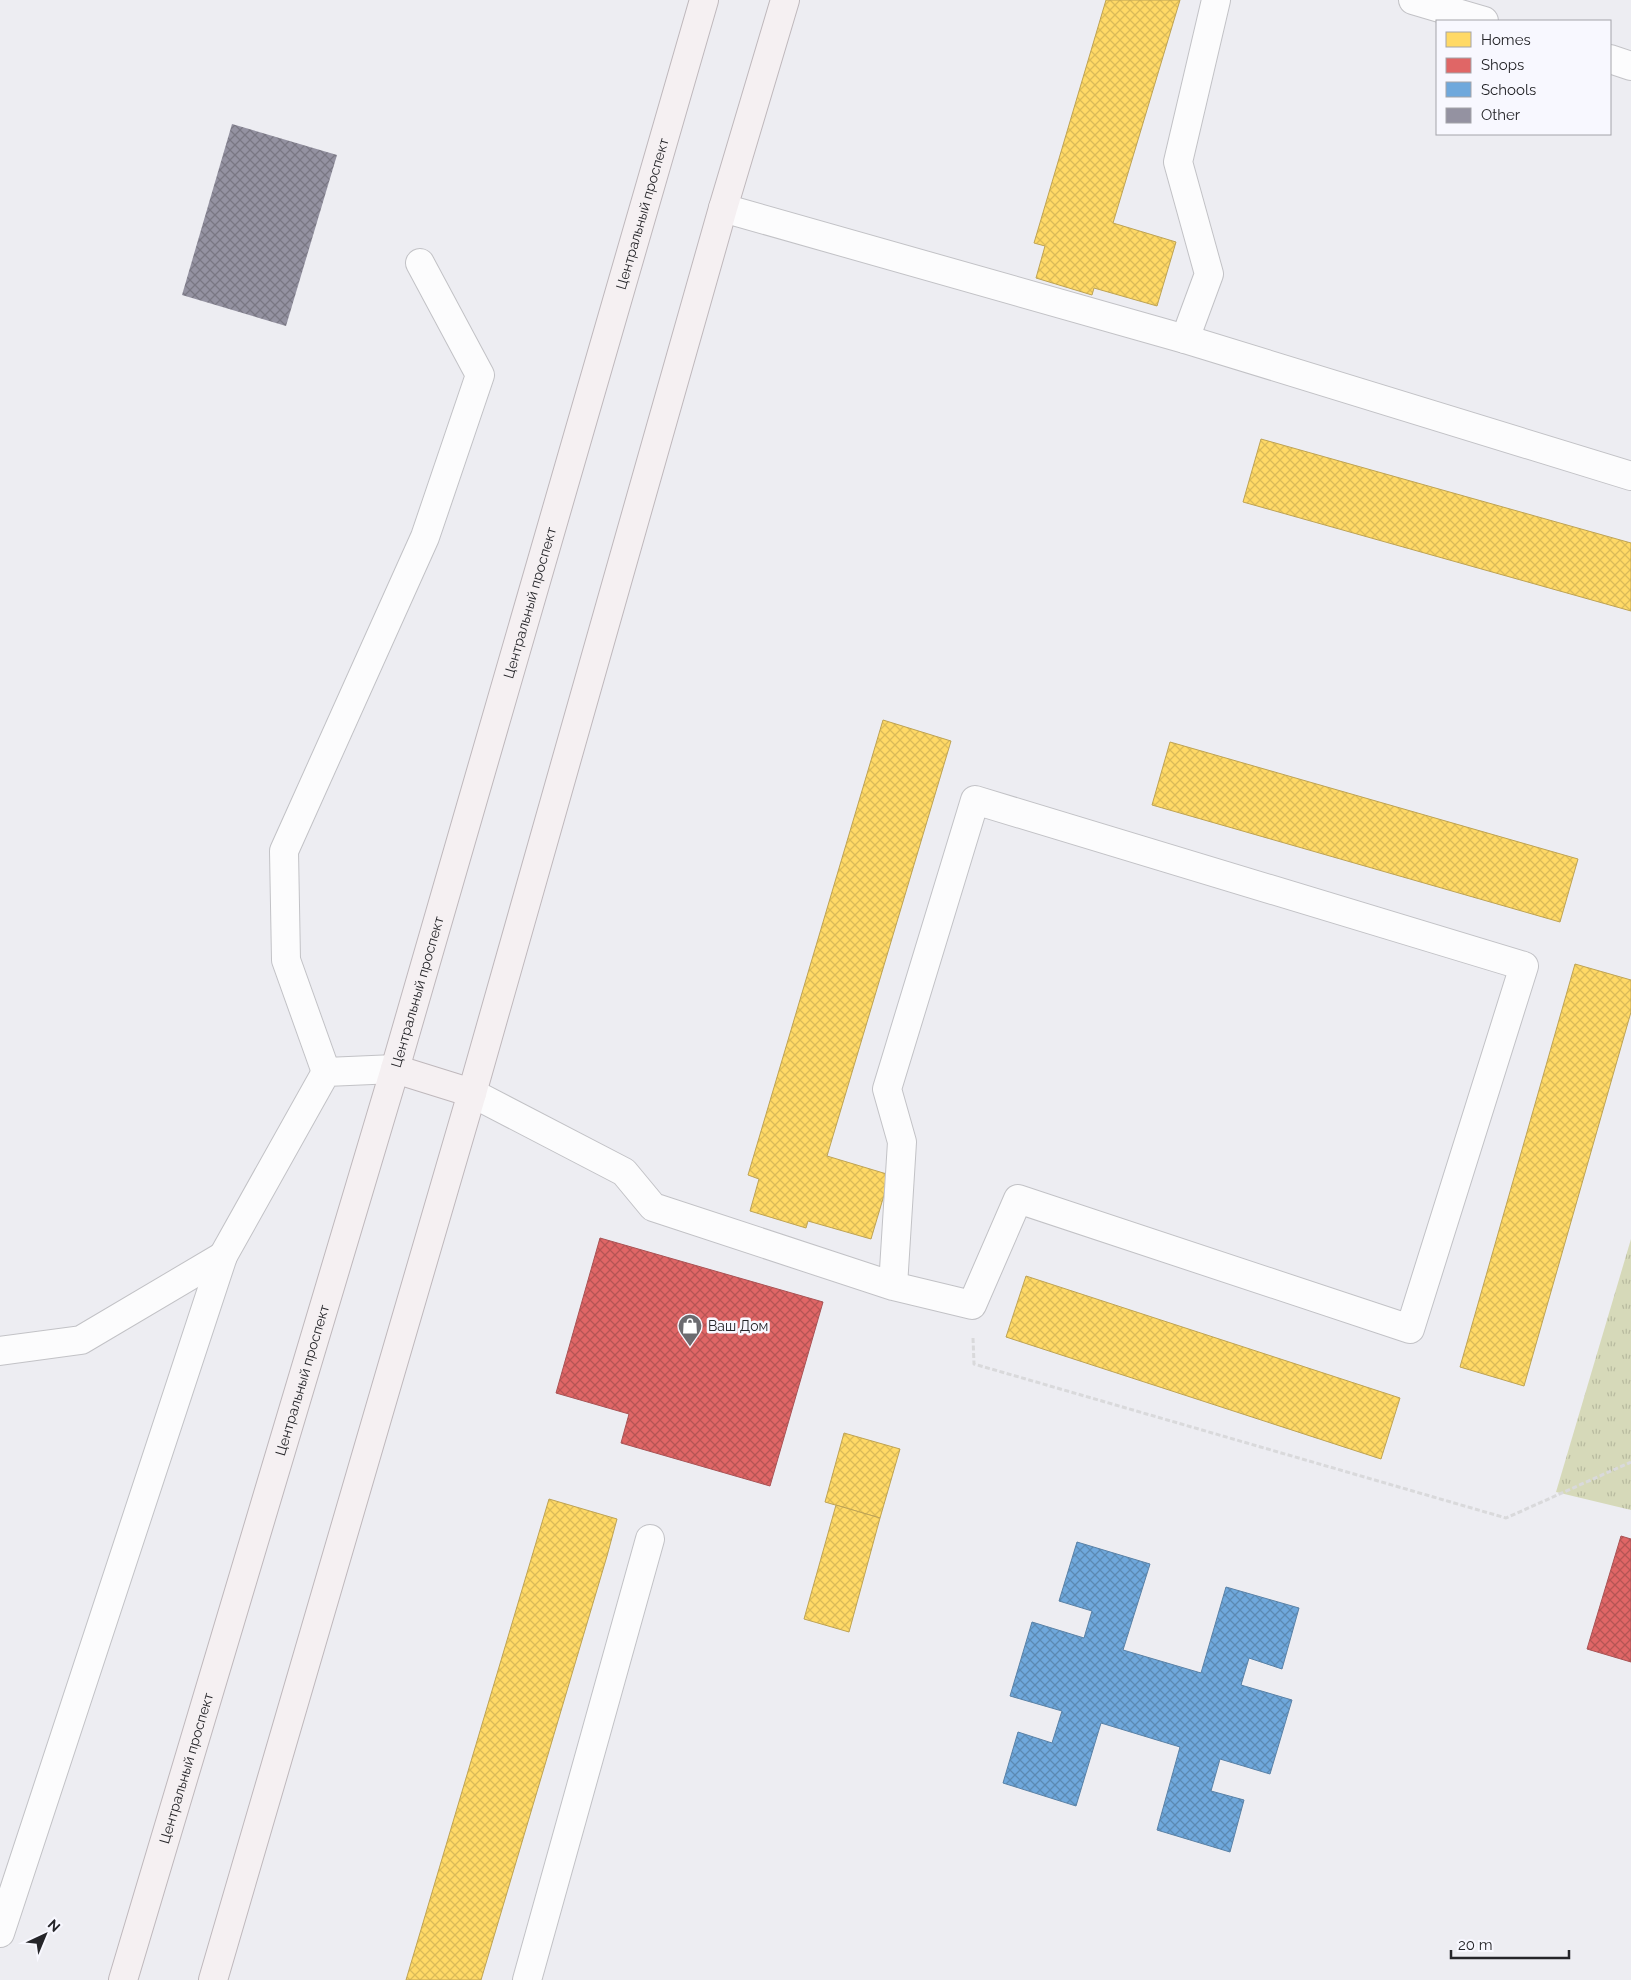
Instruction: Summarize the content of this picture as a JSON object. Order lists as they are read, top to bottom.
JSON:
{
  "streets": {
    "main road": ["Центральный проспект"]
  },
  "places": {
    "shop": ["Ваш Дом"]
  },
  "legend": [
    "Homes",
    "Shops",
    "Schools",
    "Other"
  ],
  "scale_bar": "20 m",
  "north": "top right"
}
